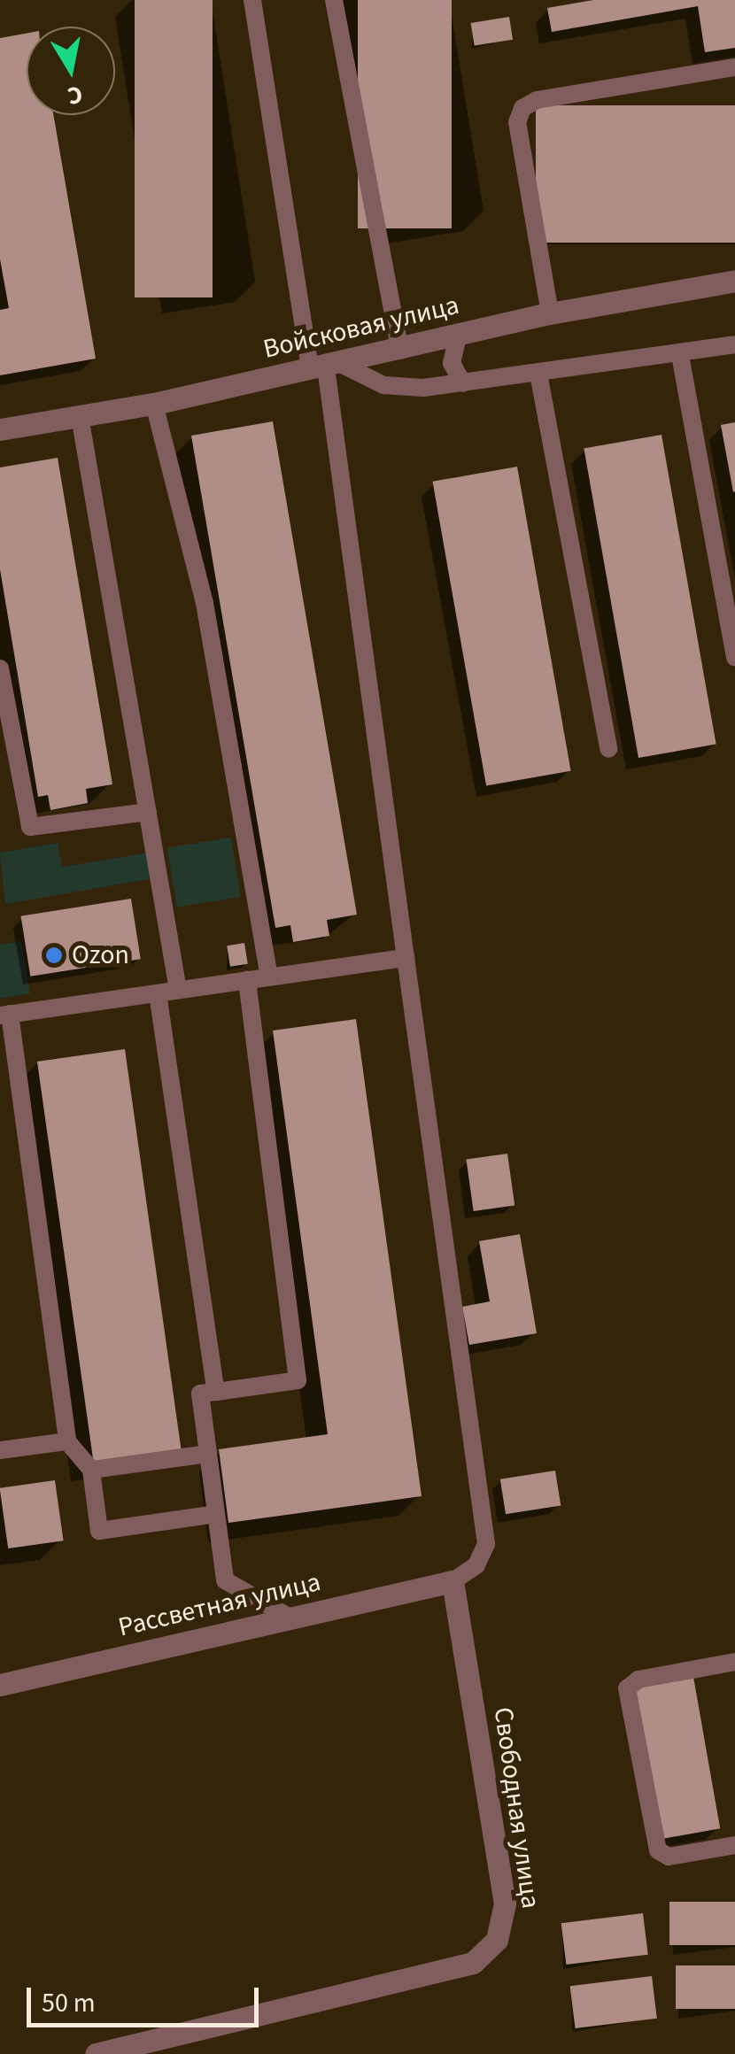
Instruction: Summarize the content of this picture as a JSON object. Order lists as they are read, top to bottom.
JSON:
{
  "streets": {
    "street": ["Войсковая улица", "Рассветная улица", "Свободная улица"]
  },
  "crossings": [
    ["Рассветная улица", "Свободная улица"]
  ],
  "places": ["Ozon"],
  "scale_bar": "50 m",
  "north": "bottom"
}
